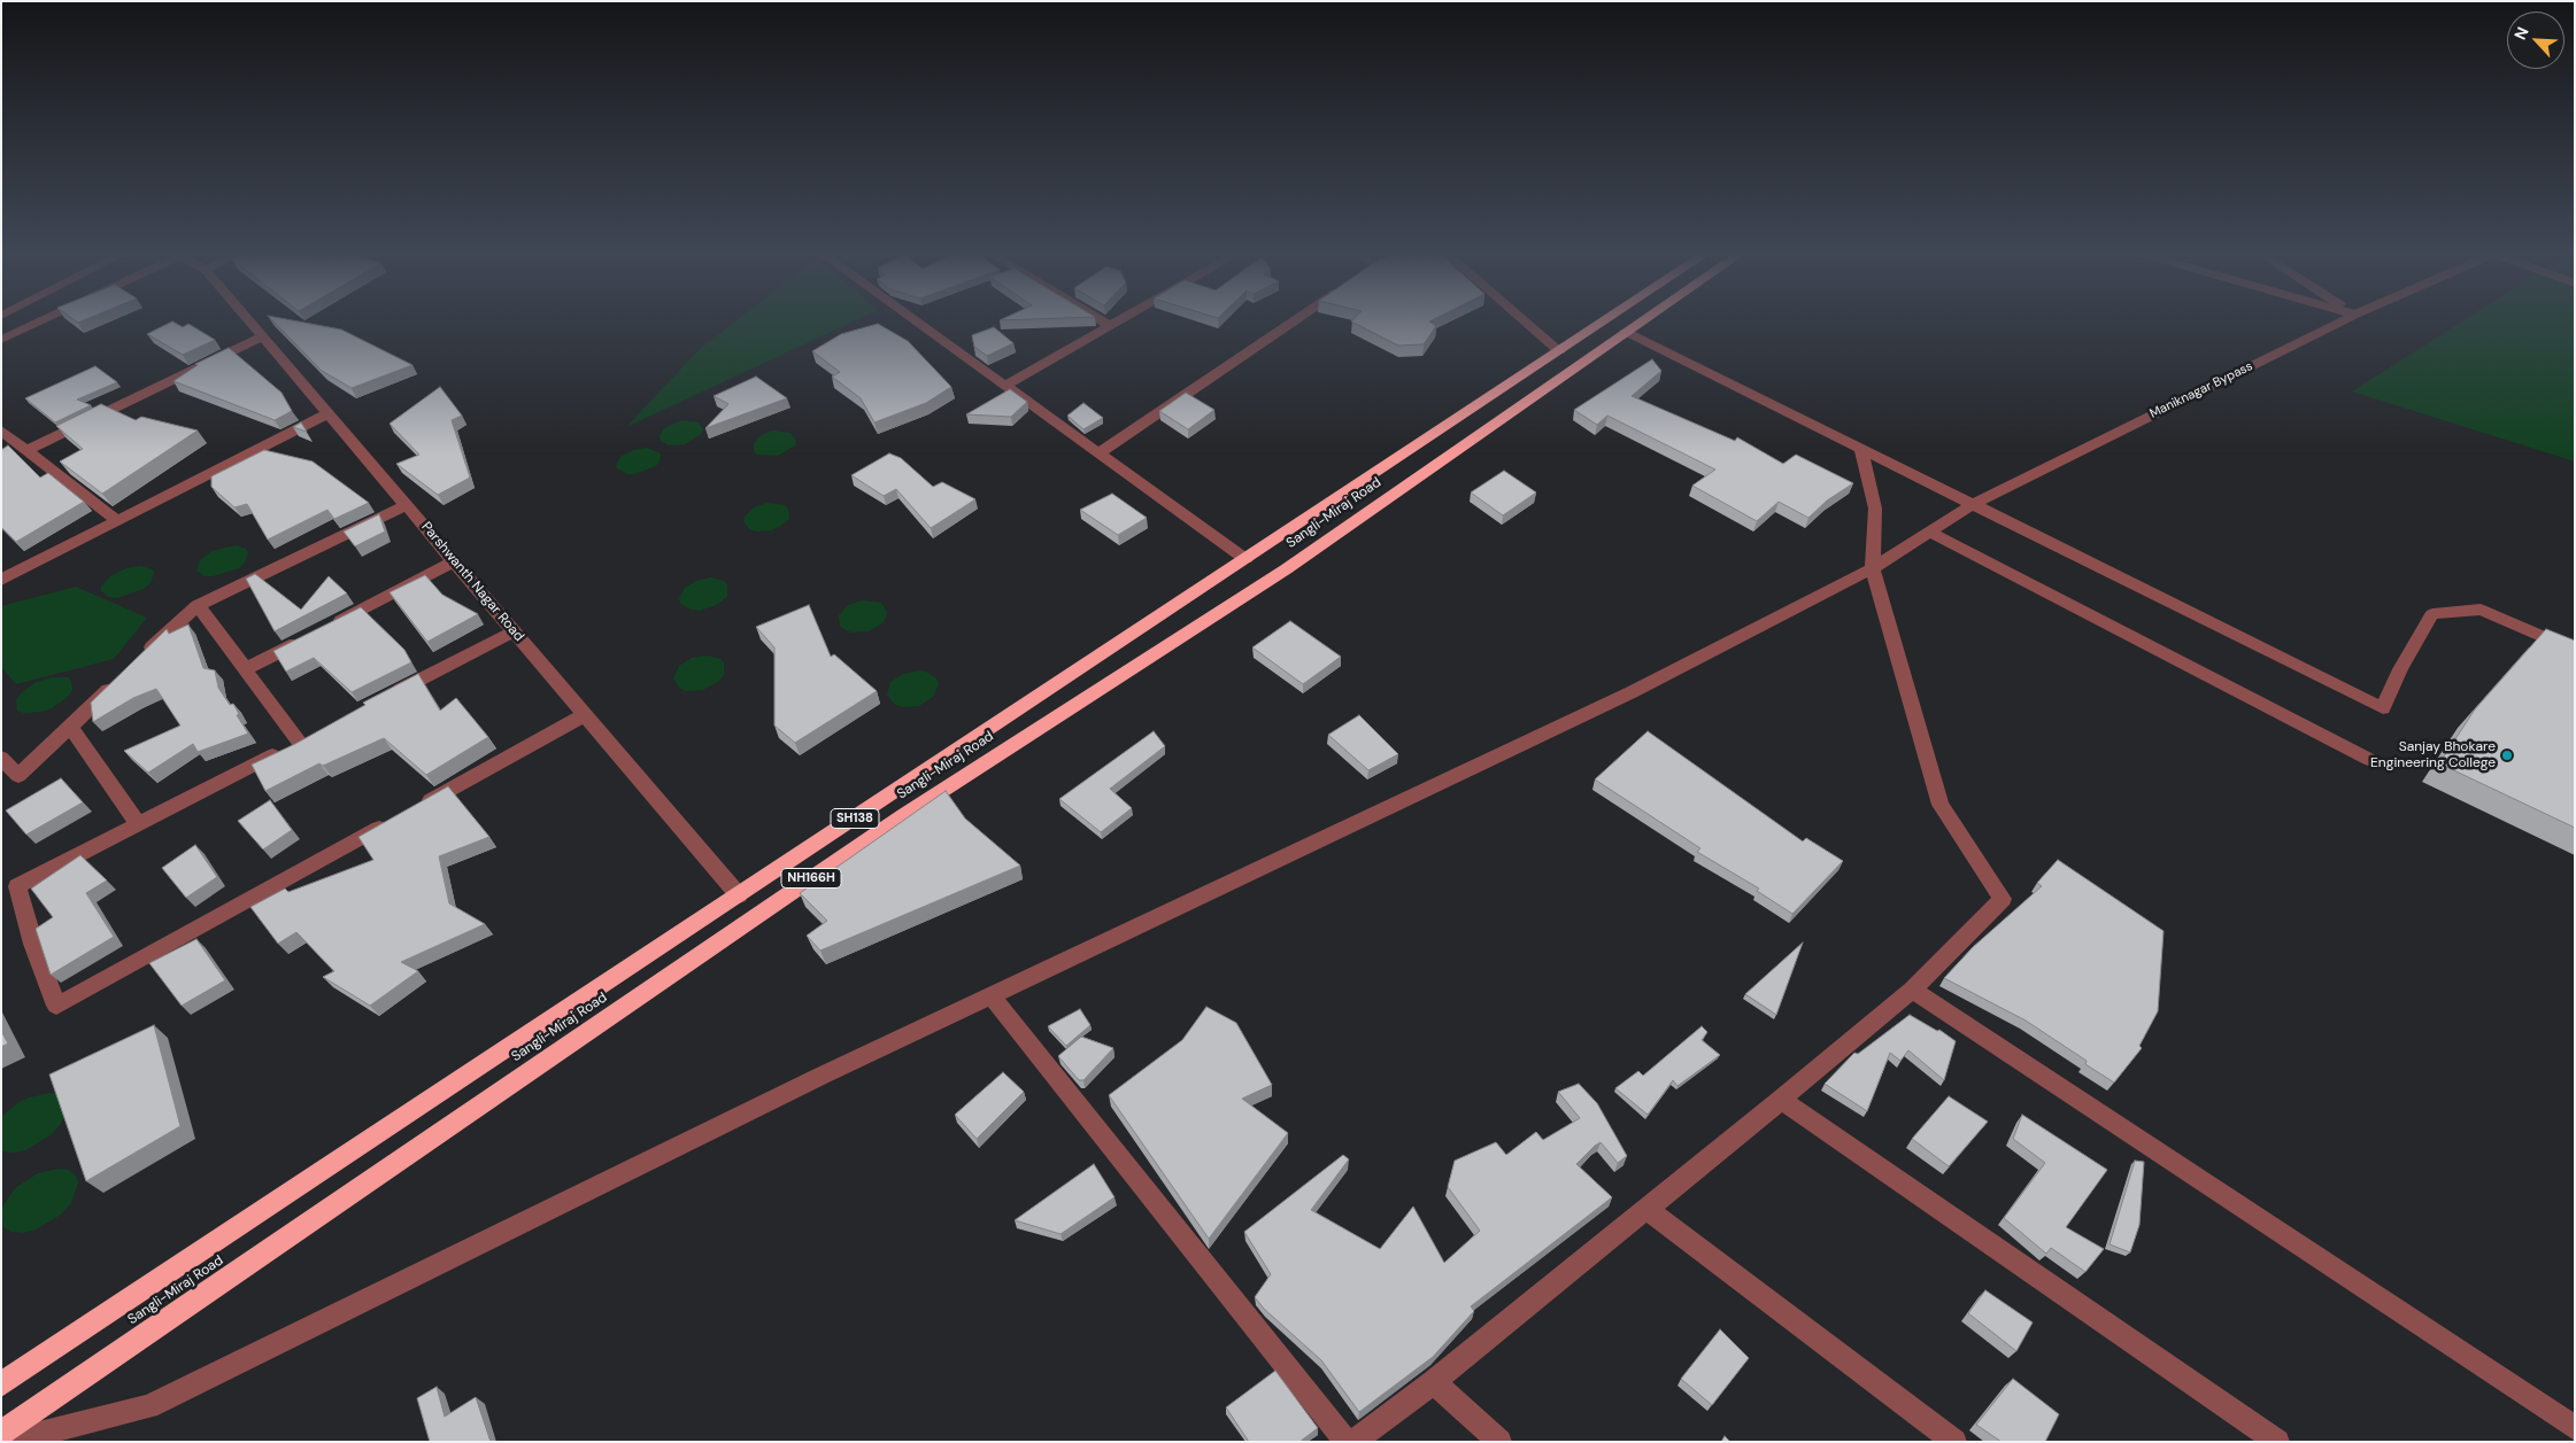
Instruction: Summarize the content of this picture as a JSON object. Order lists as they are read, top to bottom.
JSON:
{
  "streets": {
    "highway": ["Sangli-Miraj Road", "SH138", "NH166H"],
    "street": ["Maniknagar Bypass", "Parshwanth Nagar Road"]
  },
  "crossings": [
    ["Sangli-Miraj Road", "Parshwanth Nagar Road"]
  ],
  "places": ["Sanjay Bhokare Engineering College"],
  "north": "top left"
}
